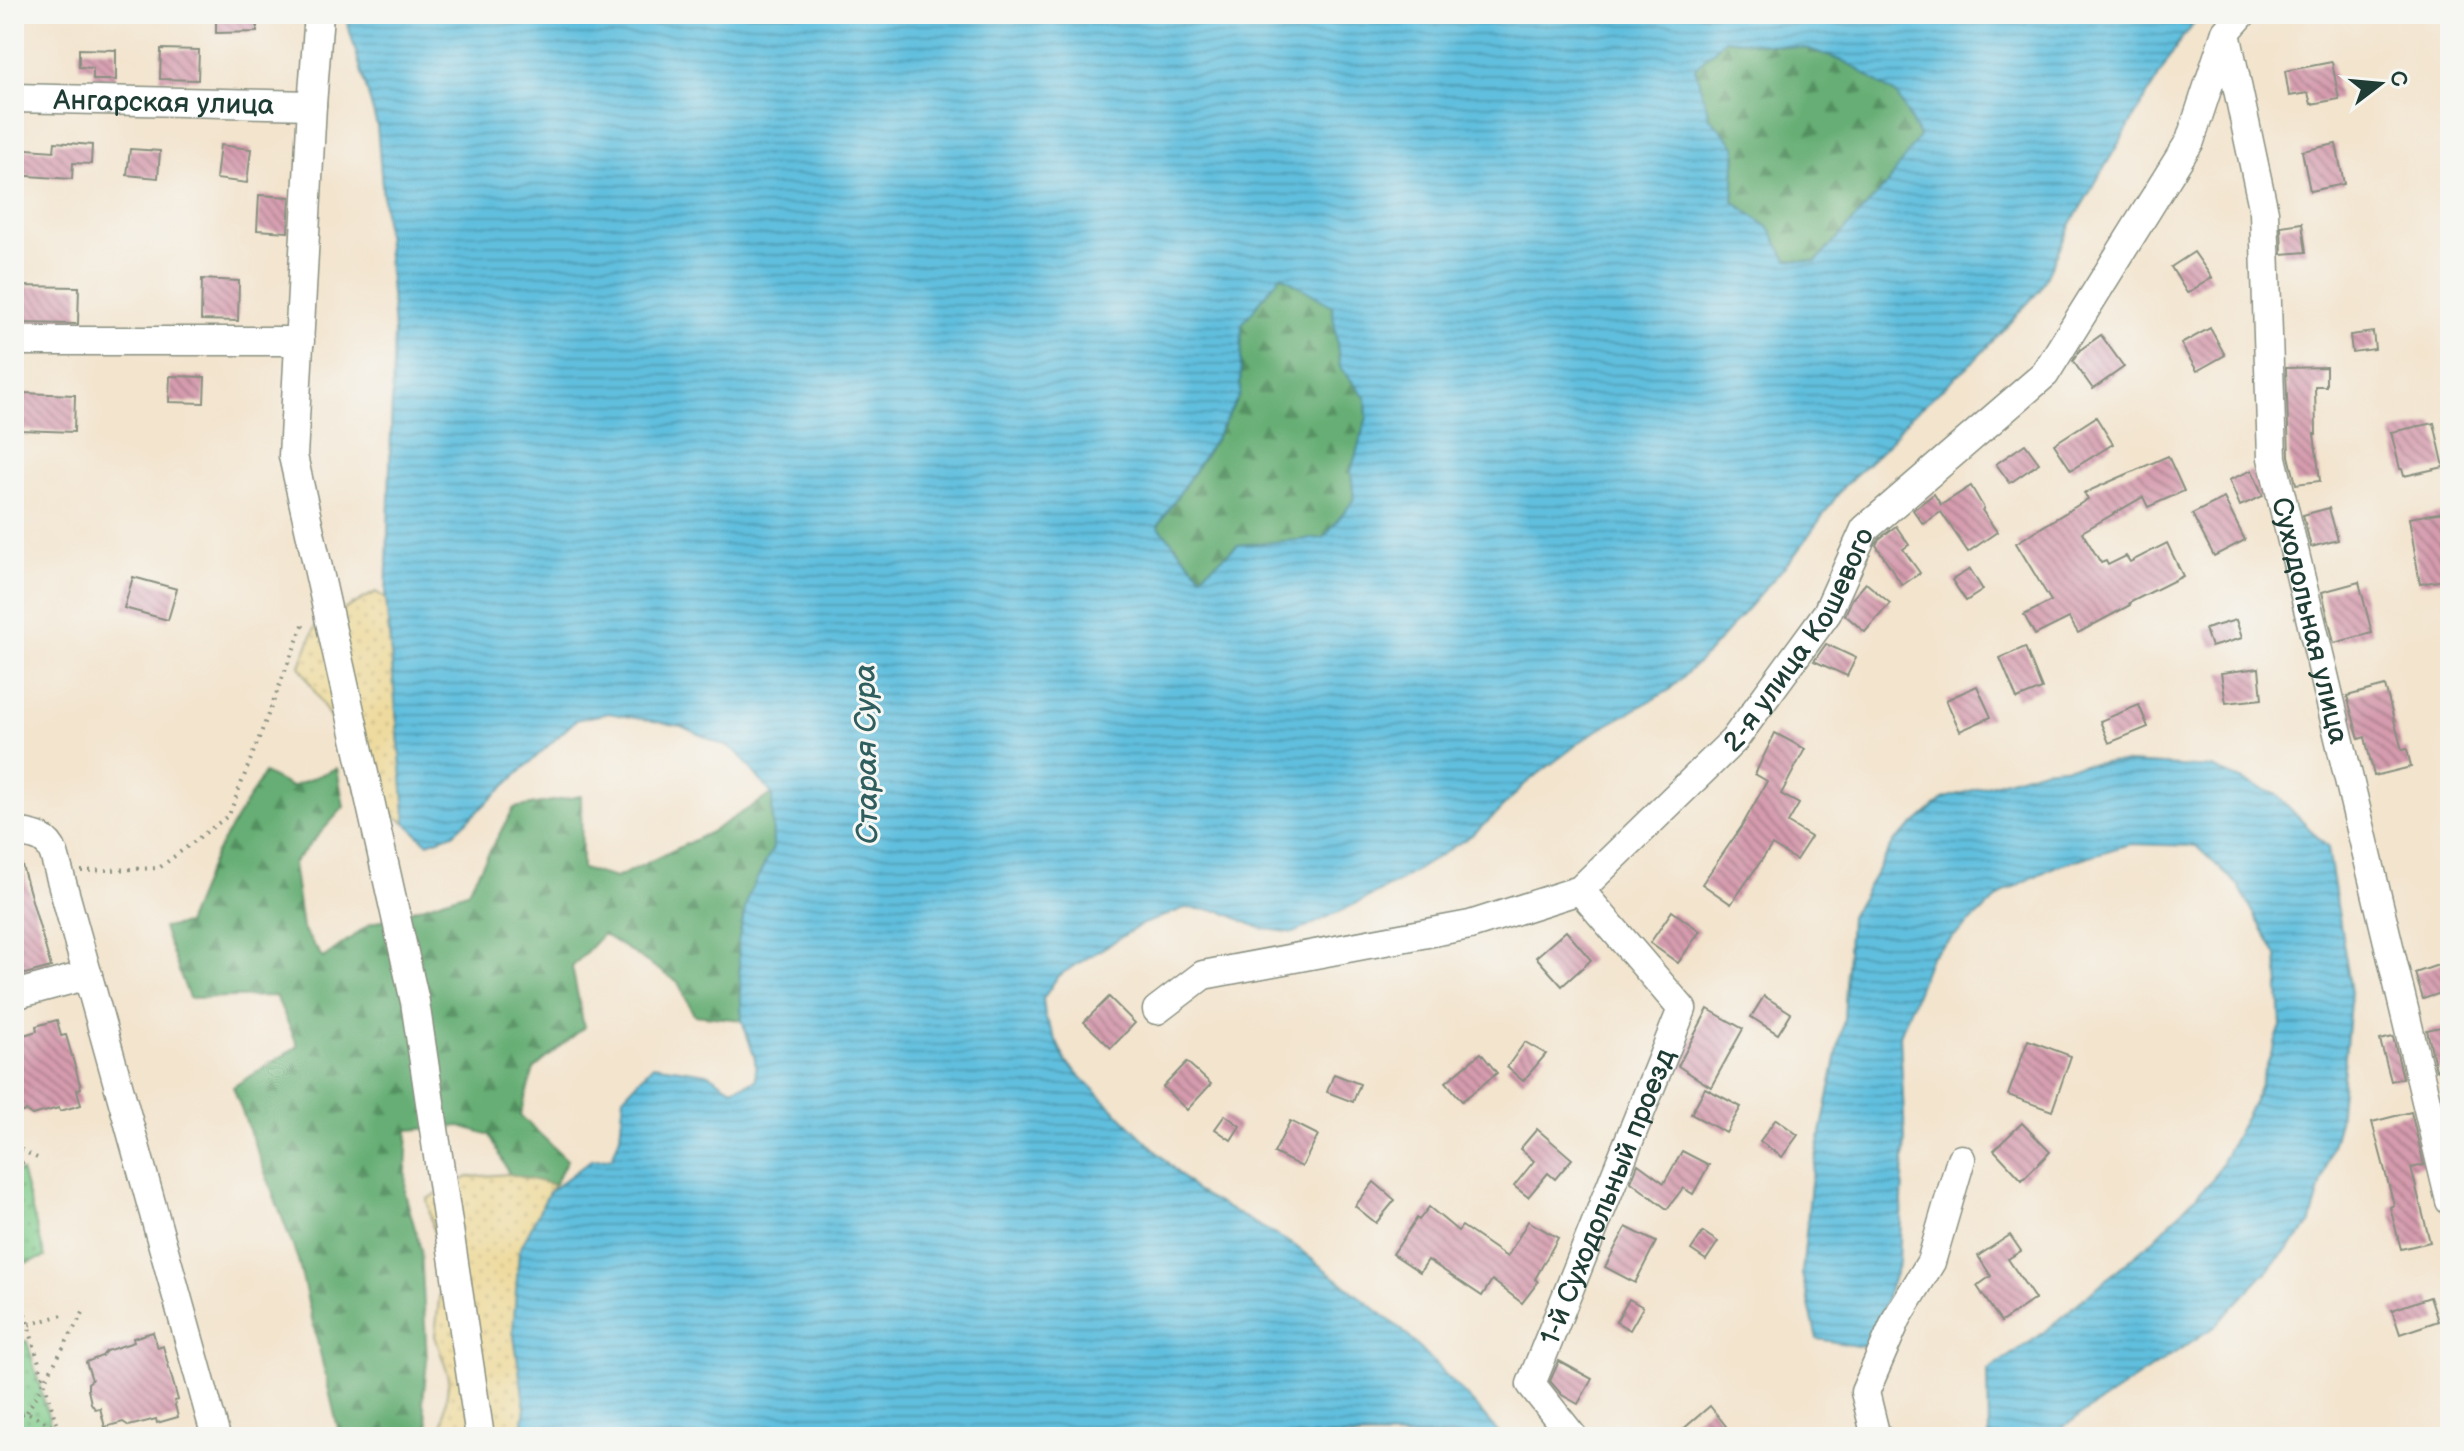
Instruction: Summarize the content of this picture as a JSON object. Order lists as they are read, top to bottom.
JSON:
{
  "streets": {
    "street": [
      "Ангарская улица",
      "Суходольная улица",
      "2-я улица Кошевого",
      "1-й Суходольный проезд"
    ]
  },
  "crossings": [
    ["Суходольная улица", "2-я улица Кошевого"],
    ["2-я улица Кошевого", "1-й Суходольный проезд"]
  ],
  "water": ["Старая Сура"],
  "north": "right"
}
